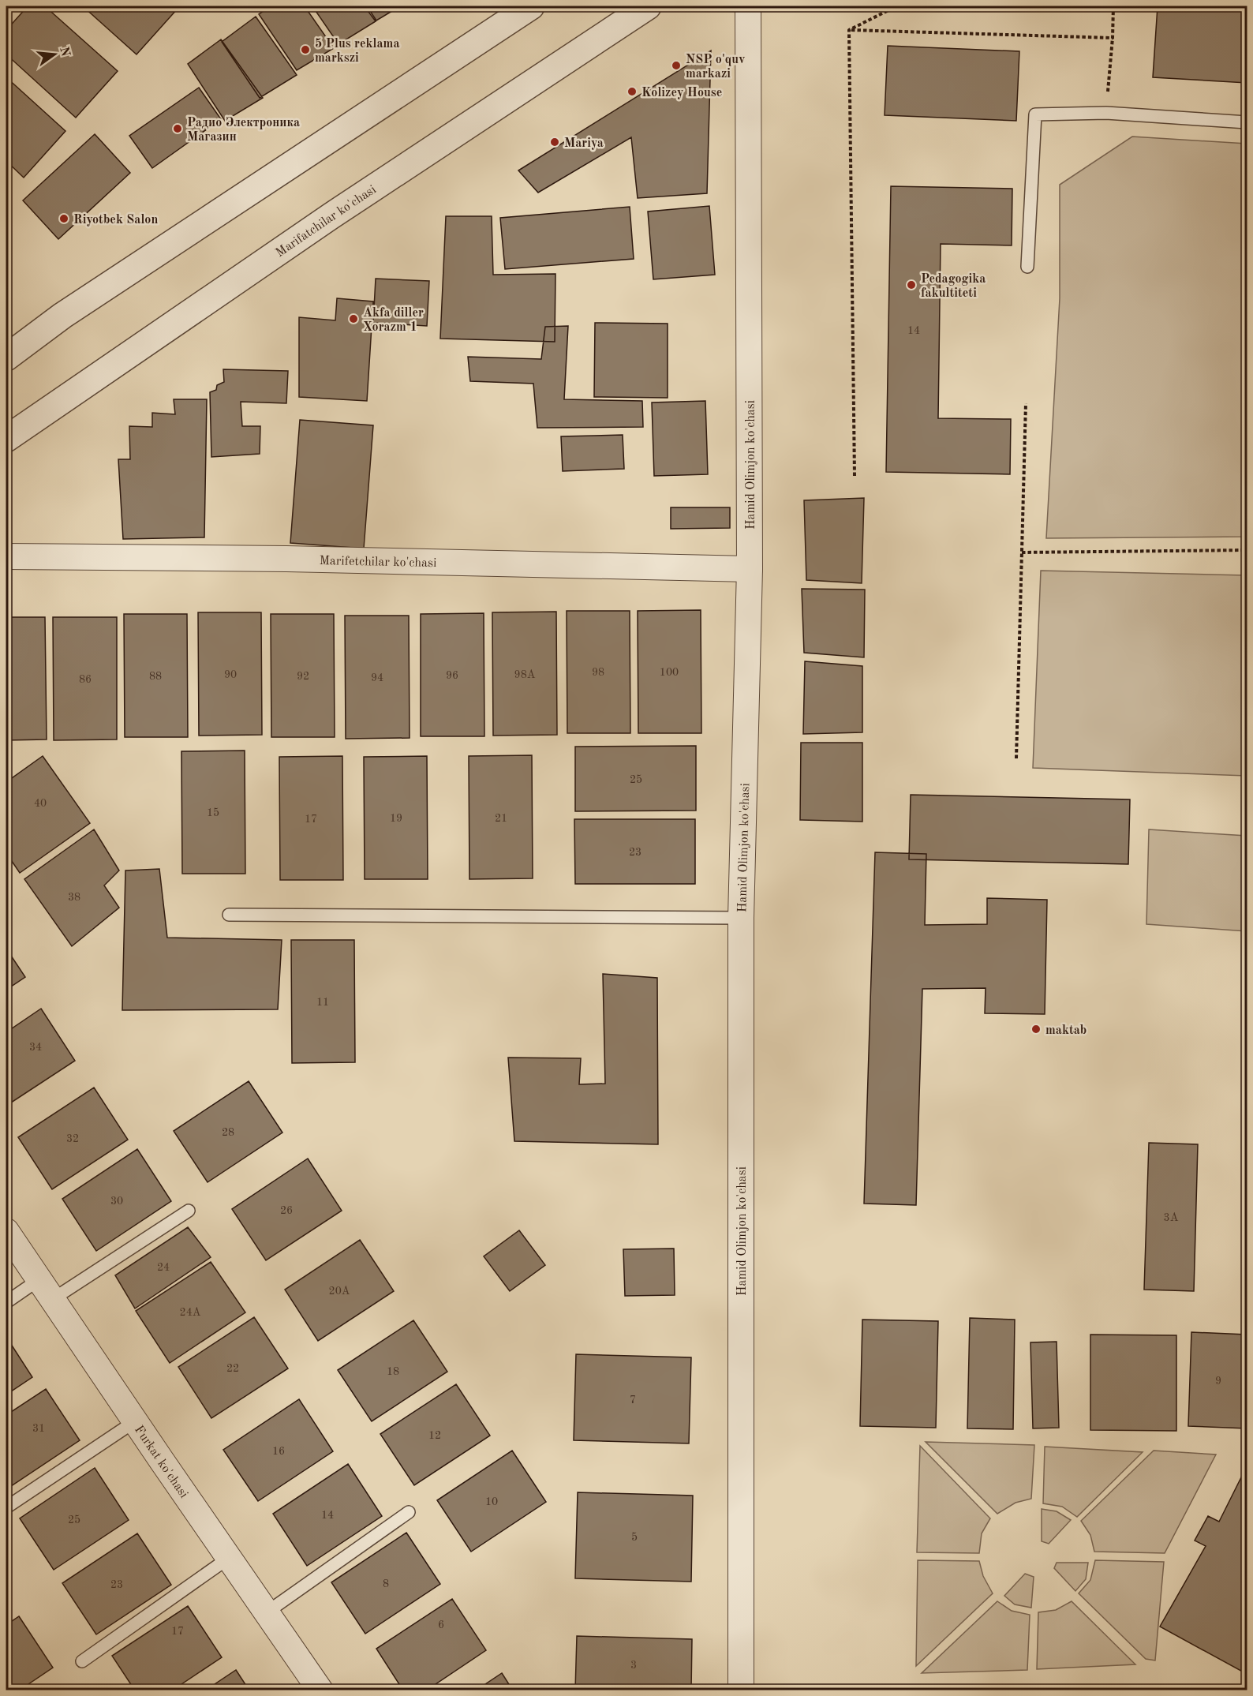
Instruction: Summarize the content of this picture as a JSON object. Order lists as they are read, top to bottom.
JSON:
{
  "streets": {
    "street": [
      "Marifatchilar ko'chasi",
      "Hamid Olimjon ko'chasi",
      "Marifetchilar ko'chasi",
      "Furkat ko'chasi"
    ]
  },
  "crossings": [
    ["Hamid Olimjon ko'chasi", "Marifetchilar ko'chasi"]
  ],
  "places": [
    "5 Plus reklama markszi",
    "NSP o'quv markazi",
    "Kolizey House",
    "Радио Электроника Магазин",
    "Mariya",
    "Riyotbek Salon",
    "Pedagogika fakultiteti",
    "Akfa diller Xorazm 1",
    "maktab"
  ],
  "house_numbers": [
    "14",
    "98",
    "100",
    "90",
    "98A",
    "96",
    "88",
    "92",
    "94",
    "86",
    "25",
    "40",
    "15",
    "19",
    "21",
    "17",
    "23",
    "38",
    "11",
    "34",
    "28",
    "32",
    "30",
    "26",
    "3A",
    "24",
    "20A",
    "24A",
    "22",
    "18",
    "9",
    "7",
    "31",
    "12",
    "16",
    "10",
    "14",
    "25",
    "5",
    "8",
    "23",
    "6",
    "17",
    "3"
  ],
  "north": "right"
}
